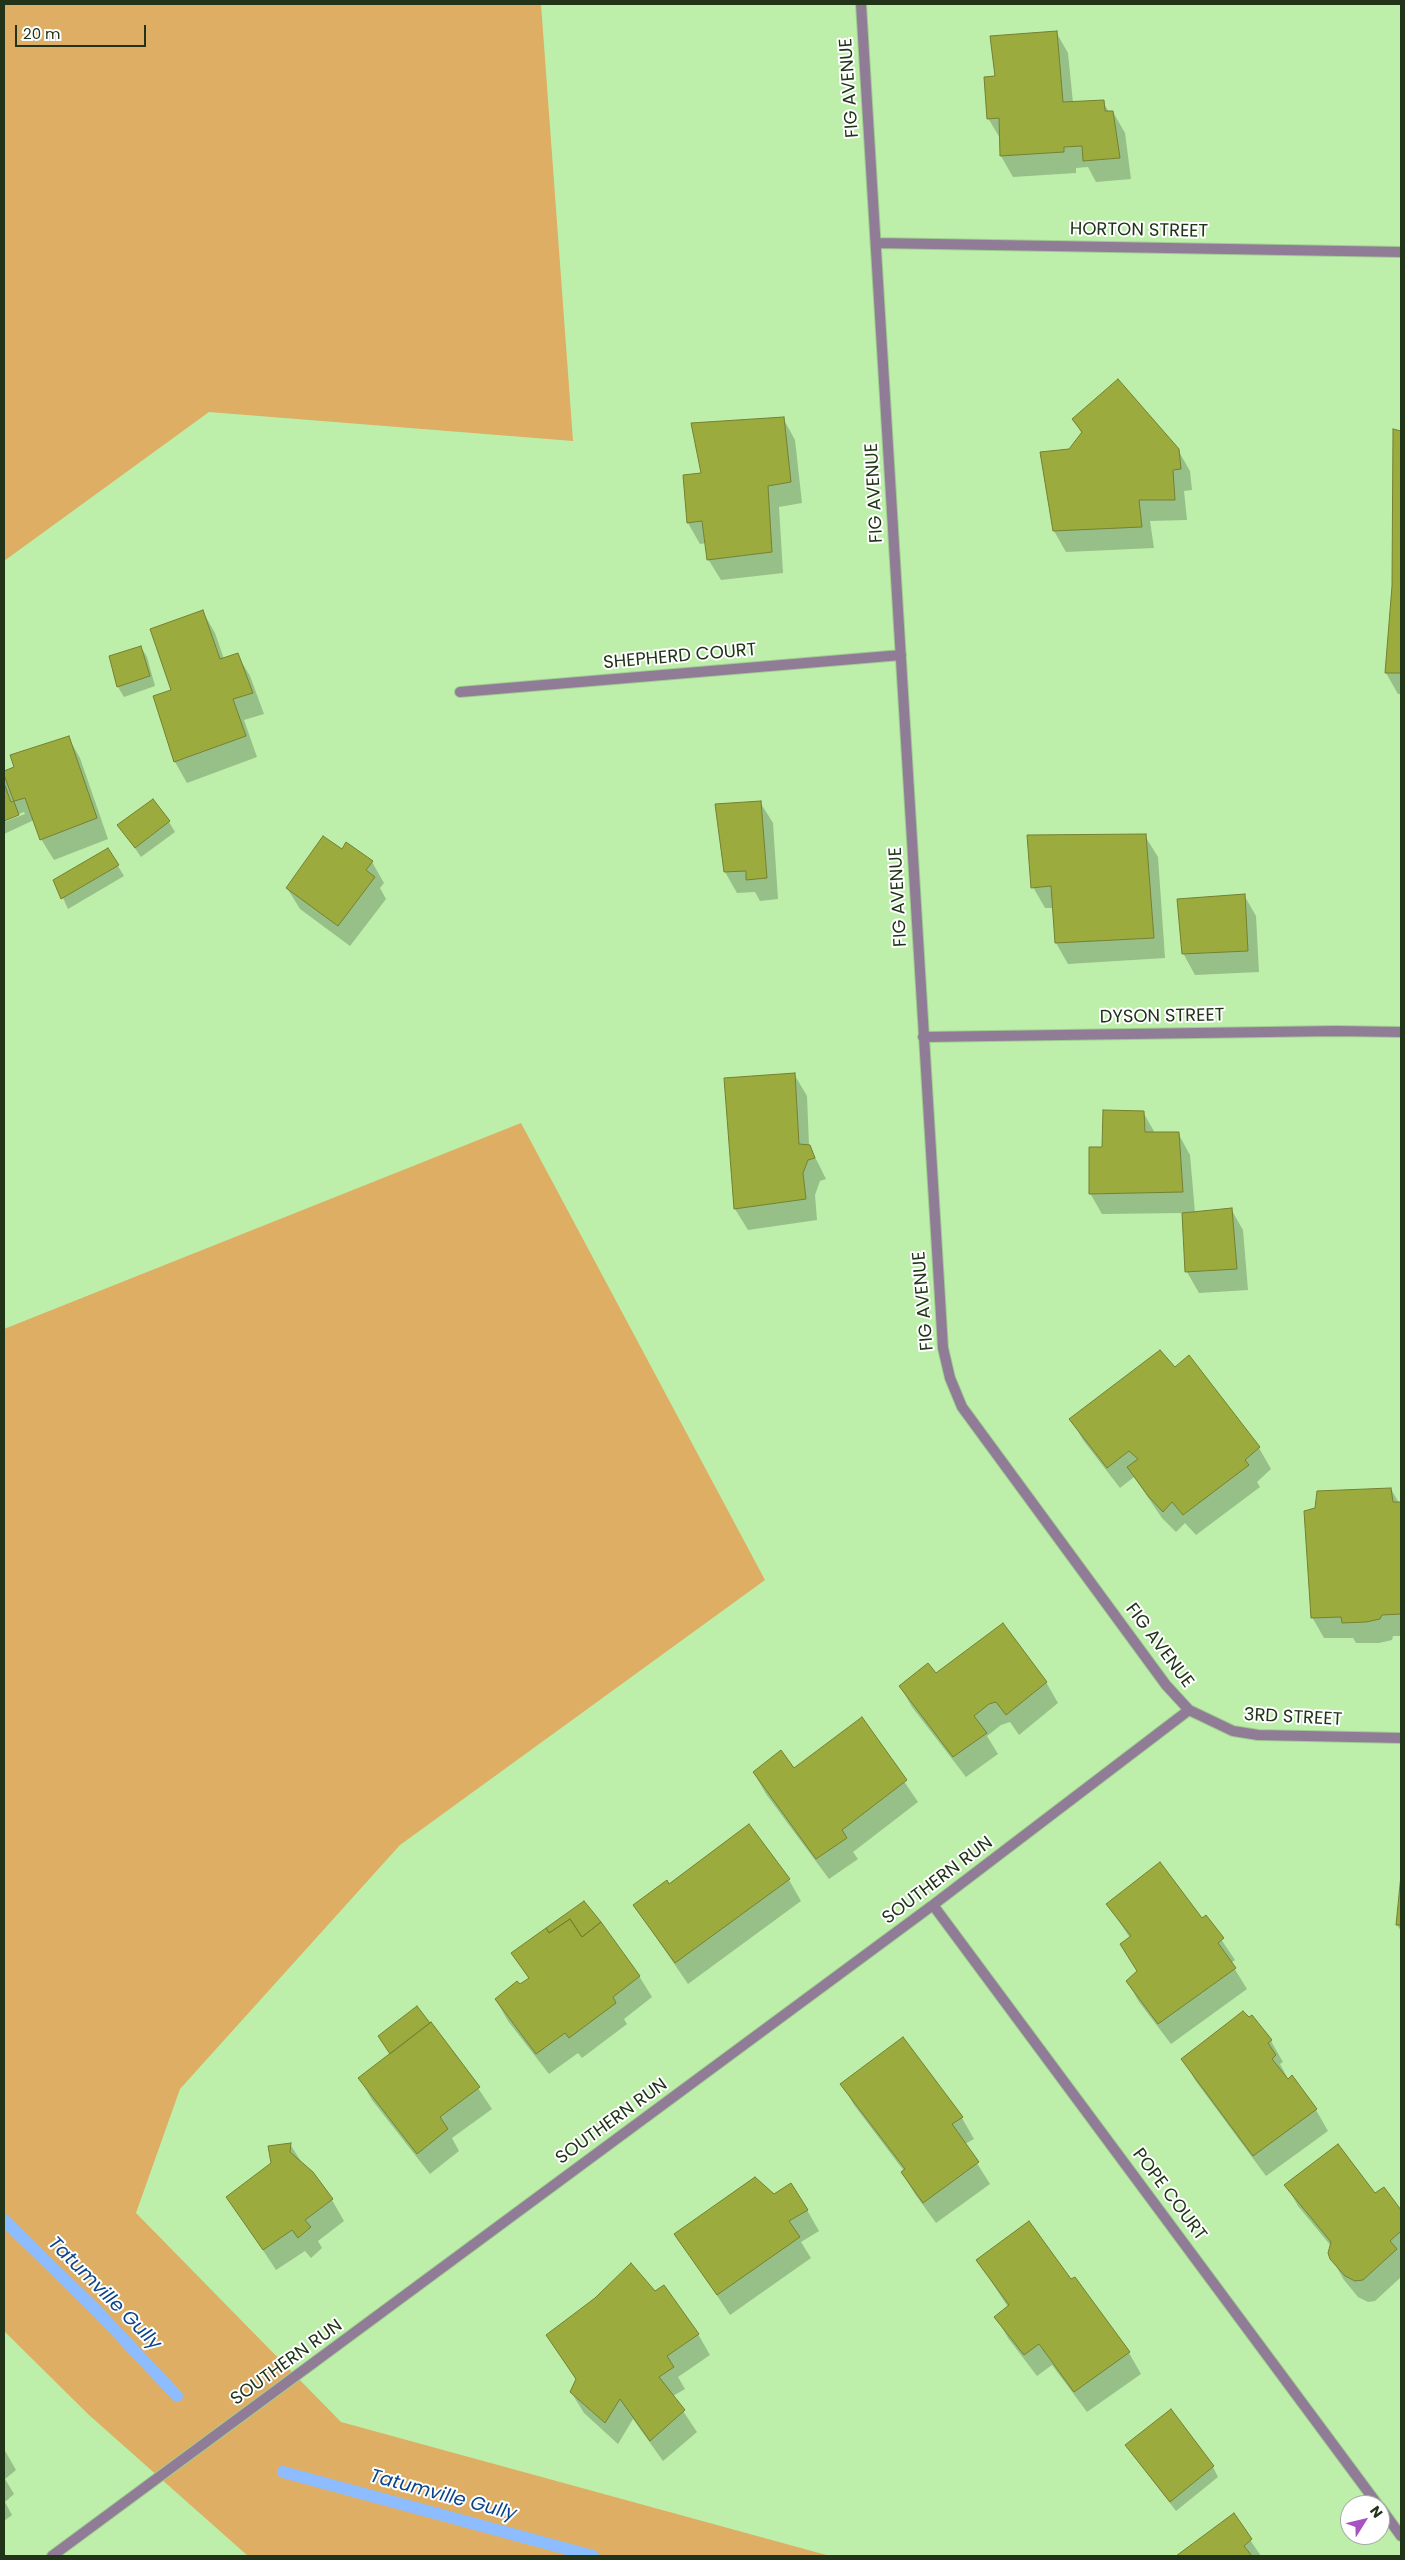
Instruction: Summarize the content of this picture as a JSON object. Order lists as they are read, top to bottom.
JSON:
{
  "streets": {
    "street": [
      "FIG AVENUE",
      "HORTON STREET",
      "SHEPHERD COURT",
      "DYSON STREET",
      "3RD STREET",
      "SOUTHERN RUN",
      "POPE COURT"
    ]
  },
  "crossings": [
    ["FIG AVENUE", "HORTON STREET"],
    ["FIG AVENUE", "SHEPHERD COURT"],
    ["FIG AVENUE", "DYSON STREET"],
    ["FIG AVENUE", "3RD STREET"],
    ["FIG AVENUE", "SOUTHERN RUN"],
    ["3RD STREET", "SOUTHERN RUN"],
    ["SOUTHERN RUN", "POPE COURT"]
  ],
  "water": ["Tatumville Gully"],
  "scale_bar": "20 m",
  "north": "top right"
}
